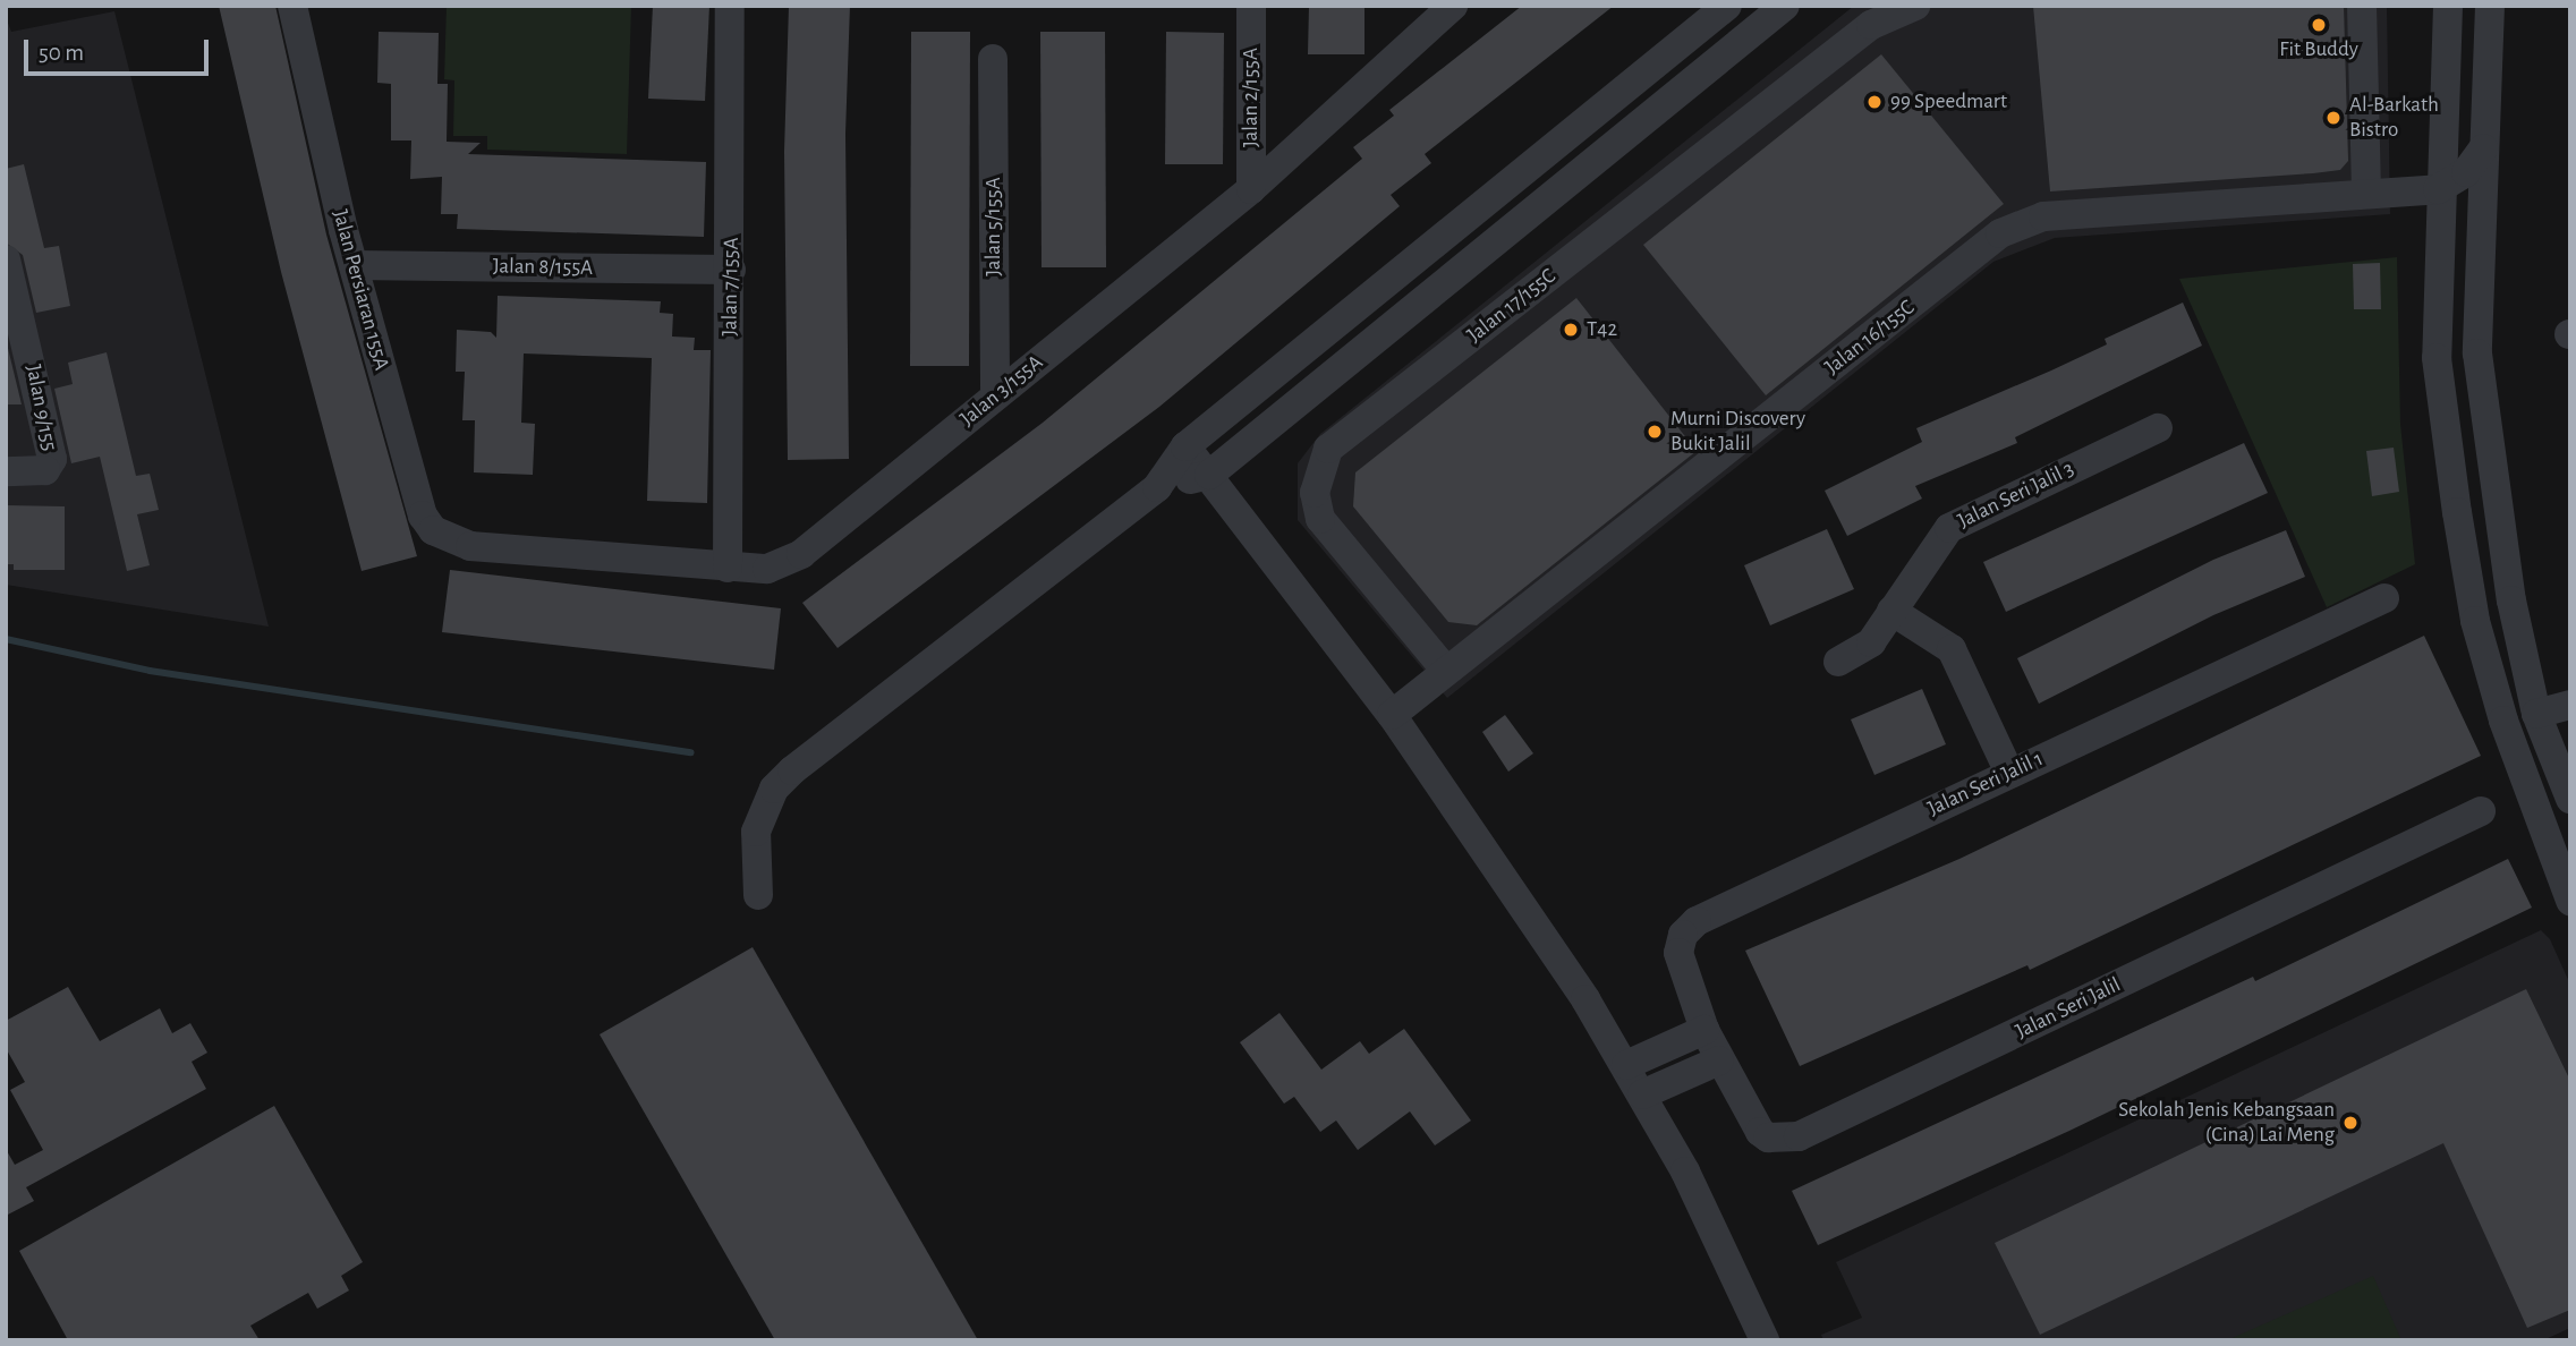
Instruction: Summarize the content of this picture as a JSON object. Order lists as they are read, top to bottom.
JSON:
{
  "streets": {
    "street": [
      "Jalan 2/155A",
      "Jalan 5/155A",
      "Jalan 8/155A",
      "Jalan 7/155A",
      "Jalan Persiaran 155A",
      "Jalan 17/155C",
      "Jalan 16/155C",
      "Jalan 3/155A",
      "Jalan 9/155",
      "Jalan Seri Jalil 3",
      "Jalan Seri Jalil 1",
      "Jalan Seri Jalil"
    ]
  },
  "crossings": [
    ["Jalan 2/155A", "Jalan 3/155A"],
    ["Jalan 5/155A", "Jalan 3/155A"],
    ["Jalan 8/155A", "Jalan 7/155A"],
    ["Jalan 8/155A", "Jalan Persiaran 155A"],
    ["Jalan 7/155A", "Jalan 3/155A"],
    ["Jalan Persiaran 155A", "Jalan 3/155A"],
    ["Jalan 17/155C", "Jalan 16/155C"],
    ["Jalan Seri Jalil 1", "Jalan Seri Jalil"]
  ],
  "places": [
    "Fit Buddy",
    "99 Speedmart",
    "Al-Barkath Bistro",
    "T42",
    "Murni Discovery Bukit Jalil",
    "Sekolah Jenis Kebangsaan (Cina) Lai Meng"
  ],
  "scale_bar": "50 m"
}
